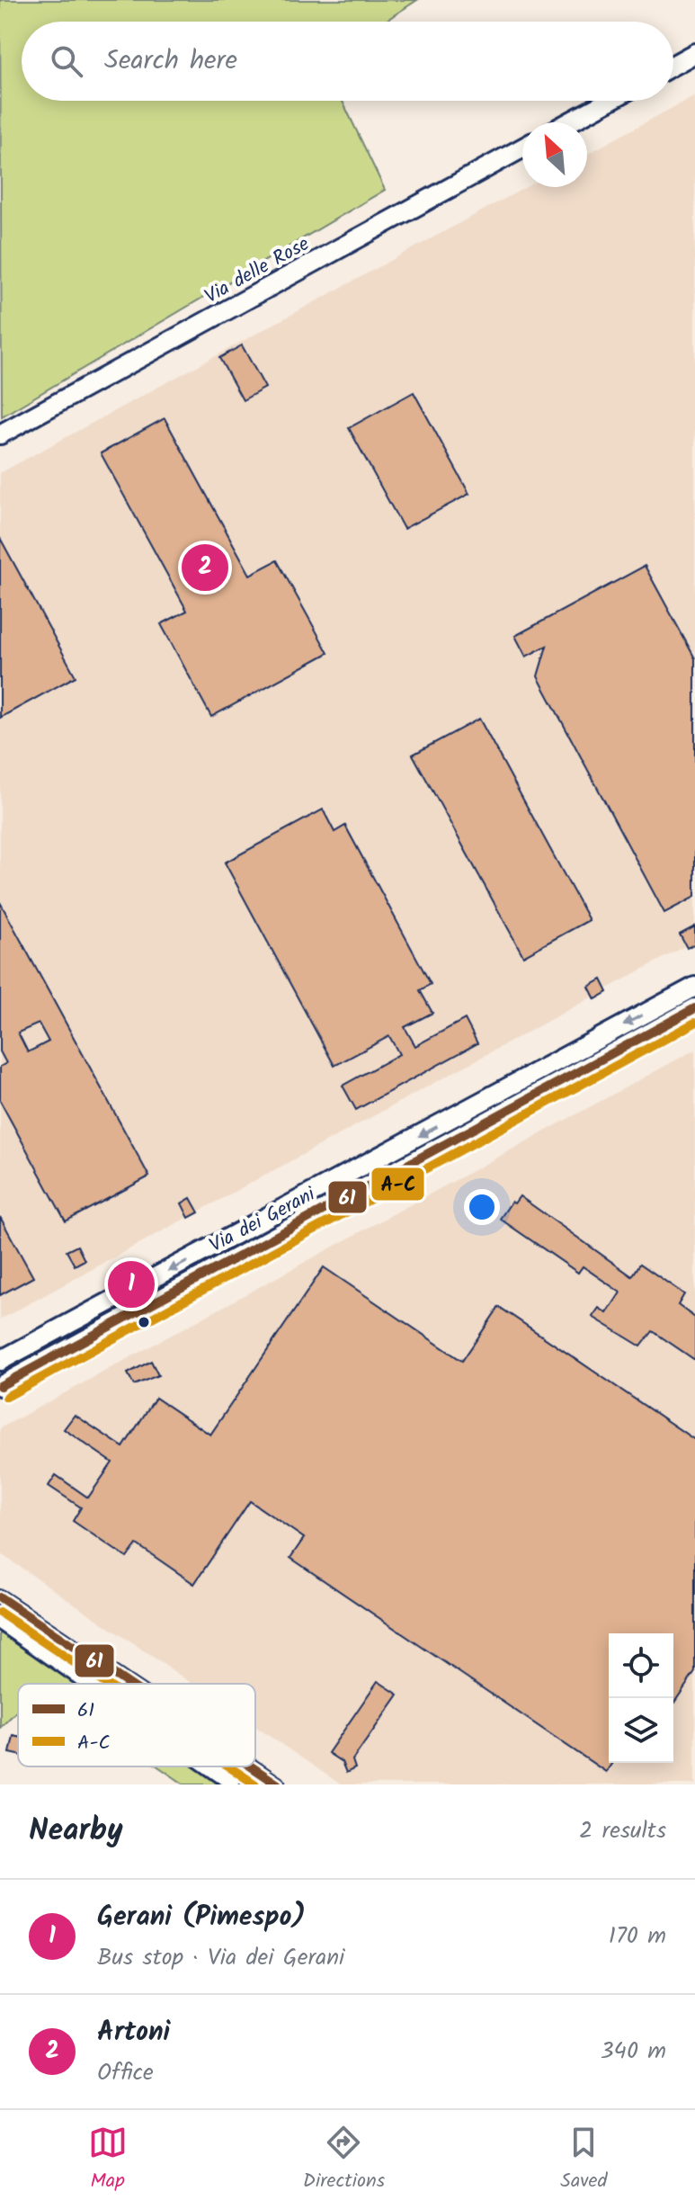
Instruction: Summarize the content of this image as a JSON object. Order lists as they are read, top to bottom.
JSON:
{
  "streets": {
    "street": ["Via delle Rose", "Via dei Gerani"]
  },
  "lines": ["transit line 61", "transit line A-C"],
  "legend": ["61", "A-C"],
  "north": "top left",
  "page": {
    "search": "Search here",
    "pins": ["2", "1"],
    "heading": ["Nearby", "2 results"],
    "list": [
      {
        "mark": "1",
        "name": "Gerani (Pimespo)",
        "note": "Bus stop · Via dei Gerani",
        "value": "170 m"
      },
      {
        "mark": "2",
        "name": "Artoni",
        "note": "Office",
        "value": "340 m"
      }
    ],
    "nav": ["Map", "Directions", "Saved"]
  }
}
